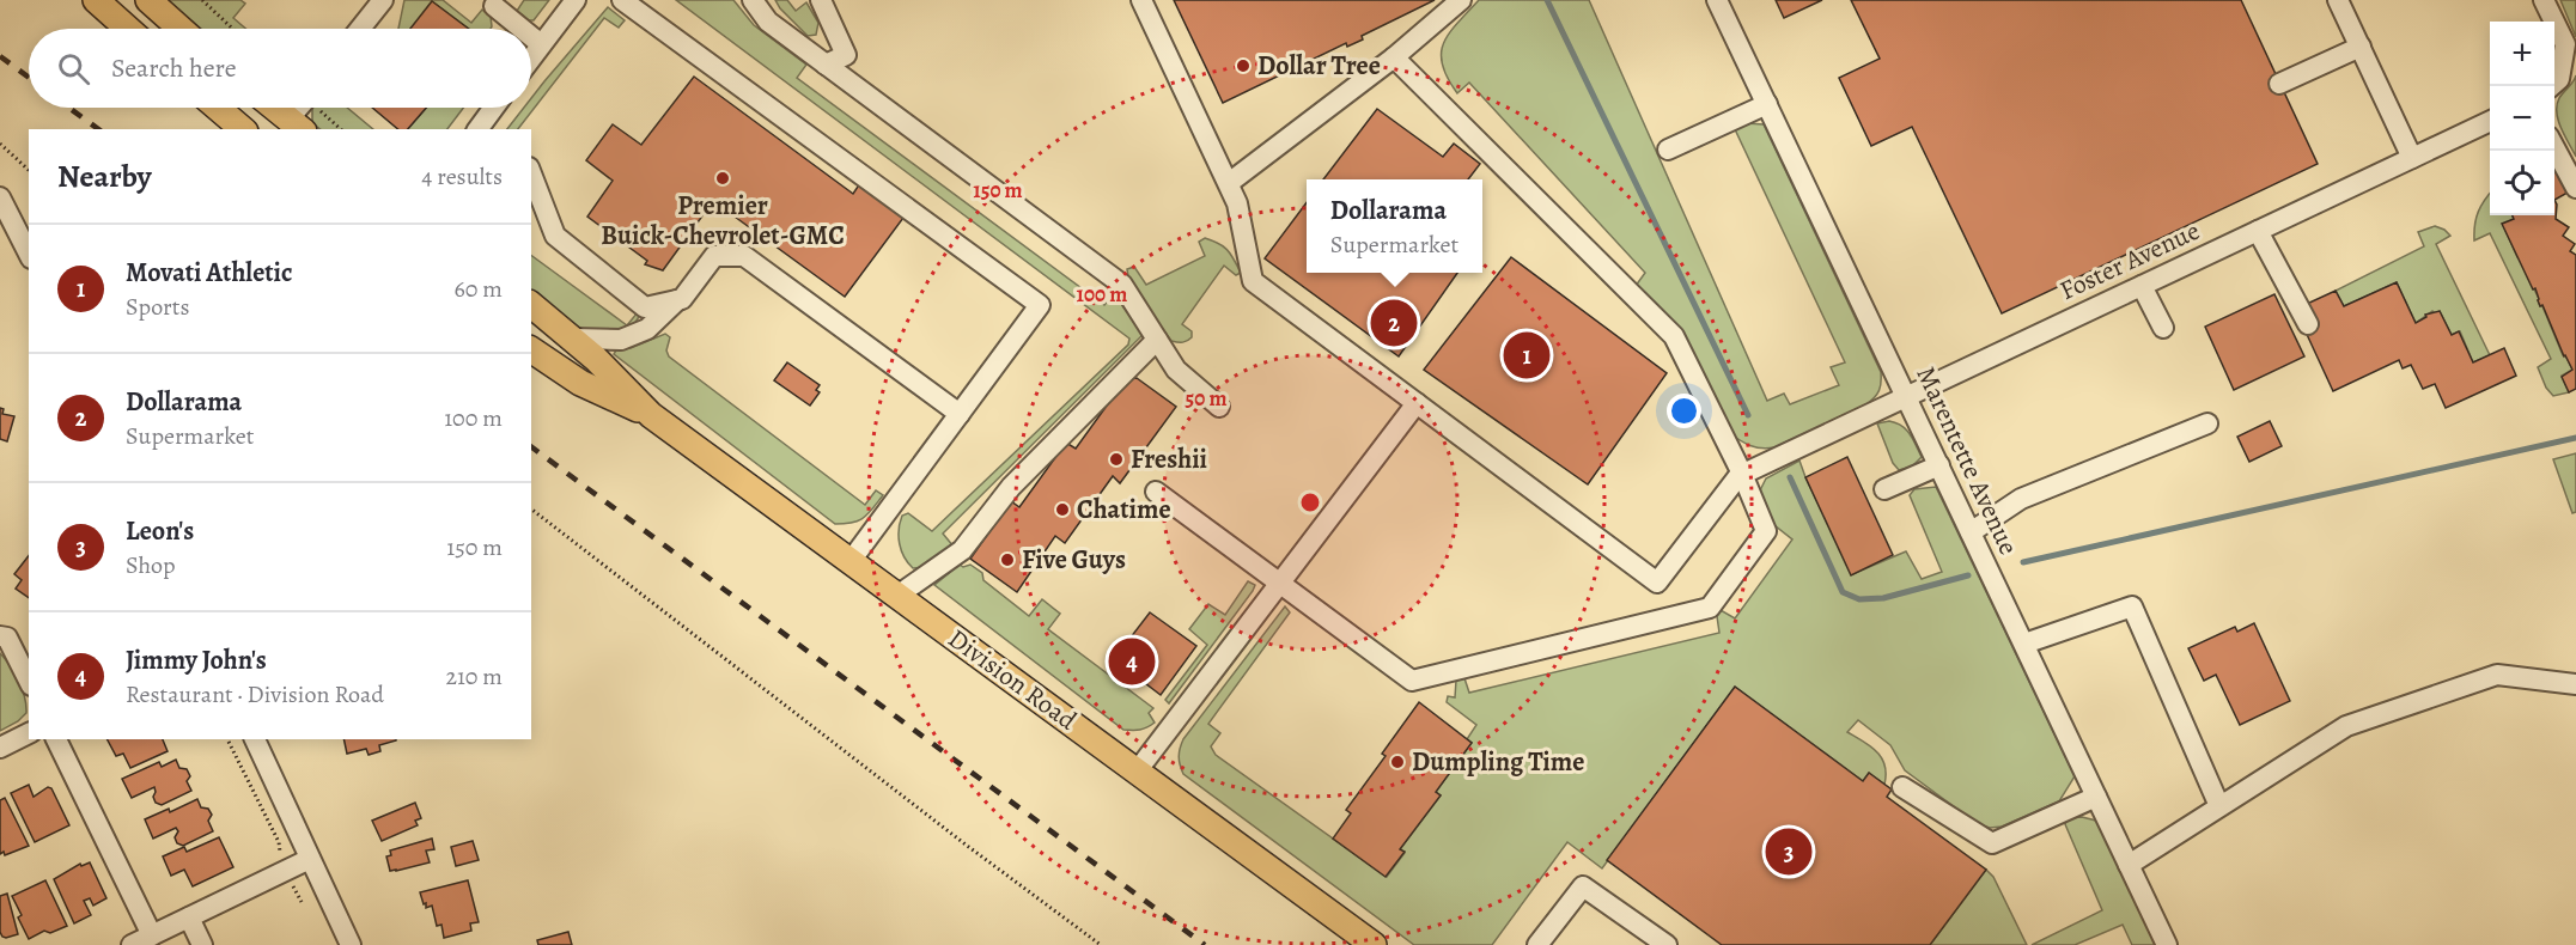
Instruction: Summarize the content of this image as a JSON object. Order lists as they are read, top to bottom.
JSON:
{
  "streets": {
    "main road": ["Division Road"],
    "street": ["Foster Avenue", "Marentette Avenue"]
  },
  "crossings": [
    ["Foster Avenue", "Marentette Avenue"]
  ],
  "places": [
    "Dollar Tree",
    "Premier Buick-Chevrolet-GMC",
    "Freshii",
    "Chatime",
    "Five Guys",
    "Dumpling Time"
  ],
  "page": {
    "map_buttons": ["+", "−"],
    "search": "Search here",
    "heading": ["Nearby", "4 results"],
    "popup": ["Dollarama", "Supermarket"],
    "list": [
      {
        "mark": "1",
        "name": "Movati Athletic",
        "note": "Sports",
        "value": "60 m"
      },
      {
        "mark": "2",
        "name": "Dollarama",
        "note": "Supermarket",
        "value": "100 m"
      },
      {
        "mark": "3",
        "name": "Leon's",
        "note": "Shop",
        "value": "150 m"
      },
      {
        "mark": "4",
        "name": "Jimmy John's",
        "note": "Restaurant · Division Road",
        "value": "210 m"
      }
    ],
    "pins": [
      "2",
      "1",
      "4",
      "3"
    ]
  },
  "rings": ["150 m", "100 m", "50 m"]
}
